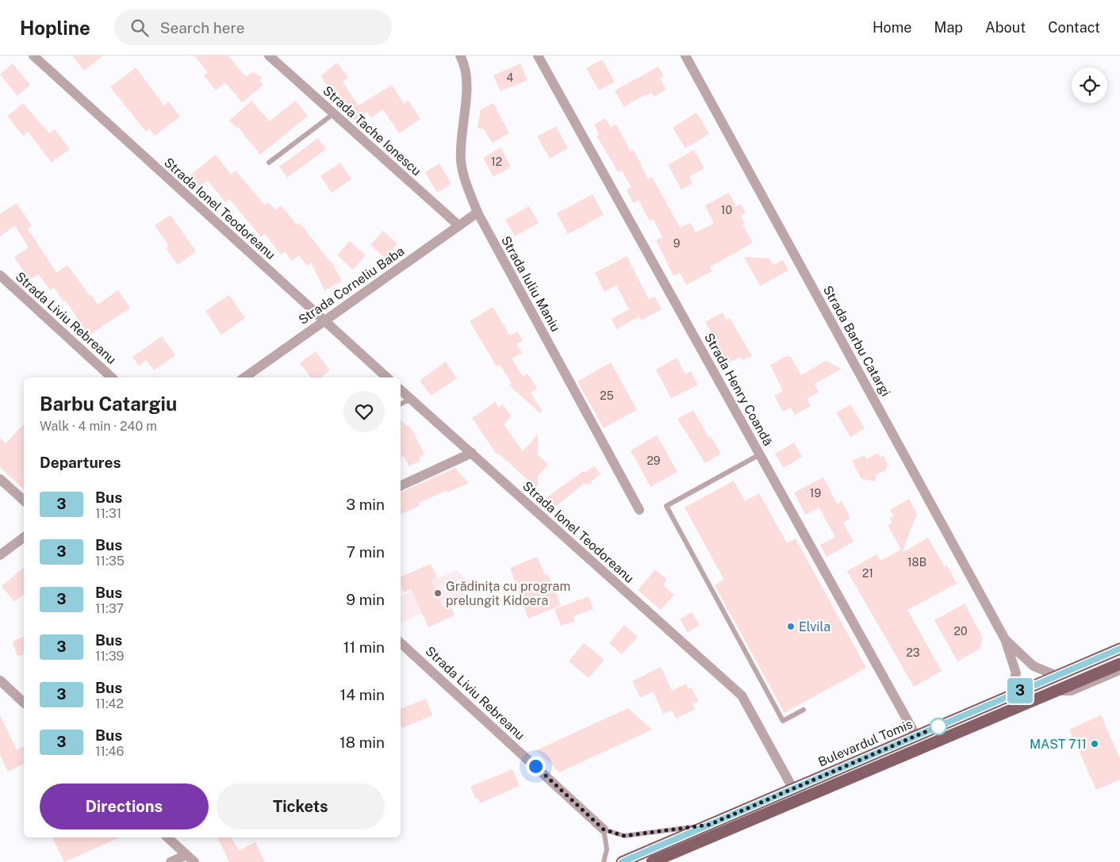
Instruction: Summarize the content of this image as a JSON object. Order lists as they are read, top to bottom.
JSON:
{
  "streets": {
    "main road": ["Bulevardul Tomis"],
    "street": [
      "Strada Tache Ionescu",
      "Strada Ionel Teodoreanu",
      "Strada Iuliu Maniu",
      "Strada Corneliu Baba",
      "Strada Liviu Rebreanu",
      "Strada Barbu Catargi",
      "Strada Henry Coandă"
    ]
  },
  "crossings": [
    ["Strada Tache Ionescu", "Strada Corneliu Baba"],
    ["Strada Ionel Teodoreanu", "Strada Corneliu Baba"],
    ["Strada Ionel Teodoreanu", "Bulevardul Tomis"],
    ["Strada Iuliu Maniu", "Strada Corneliu Baba"],
    ["Strada Liviu Rebreanu", "Bulevardul Tomis"],
    ["Strada Barbu Catargi", "Bulevardul Tomis"],
    ["Strada Henry Coandă", "Bulevardul Tomis"]
  ],
  "places": ["Grădinița cu program prelungit Kidoera", "Elvila", "MAST 711"],
  "lines": ["bus line 3"],
  "house_numbers": [
    "4",
    "12",
    "10",
    "9",
    "25",
    "29",
    "19",
    "18B",
    "21",
    "20",
    "23"
  ],
  "page": {
    "header": "Hopline",
    "search": "Search here",
    "nav": [
      "Home",
      "Map",
      "About",
      "Contact"
    ],
    "on_map": "3",
    "heading": [
      ["Barbu Catargiu", "Walk · 4 min · 240 m"],
      "Departures"
    ],
    "list": [
      {
        "mark": "3",
        "name": "Bus",
        "note": "11:31",
        "value": "3 min"
      },
      {
        "mark": "3",
        "name": "Bus",
        "note": "11:35",
        "value": "7 min"
      },
      {
        "mark": "3",
        "name": "Bus",
        "note": "11:37",
        "value": "9 min"
      },
      {
        "mark": "3",
        "name": "Bus",
        "note": "11:39",
        "value": "11 min"
      },
      {
        "mark": "3",
        "name": "Bus",
        "note": "11:42",
        "value": "14 min"
      },
      {
        "mark": "3",
        "name": "Bus",
        "note": "11:46",
        "value": "18 min"
      }
    ],
    "buttons": ["Directions", "Tickets"]
  }
}
